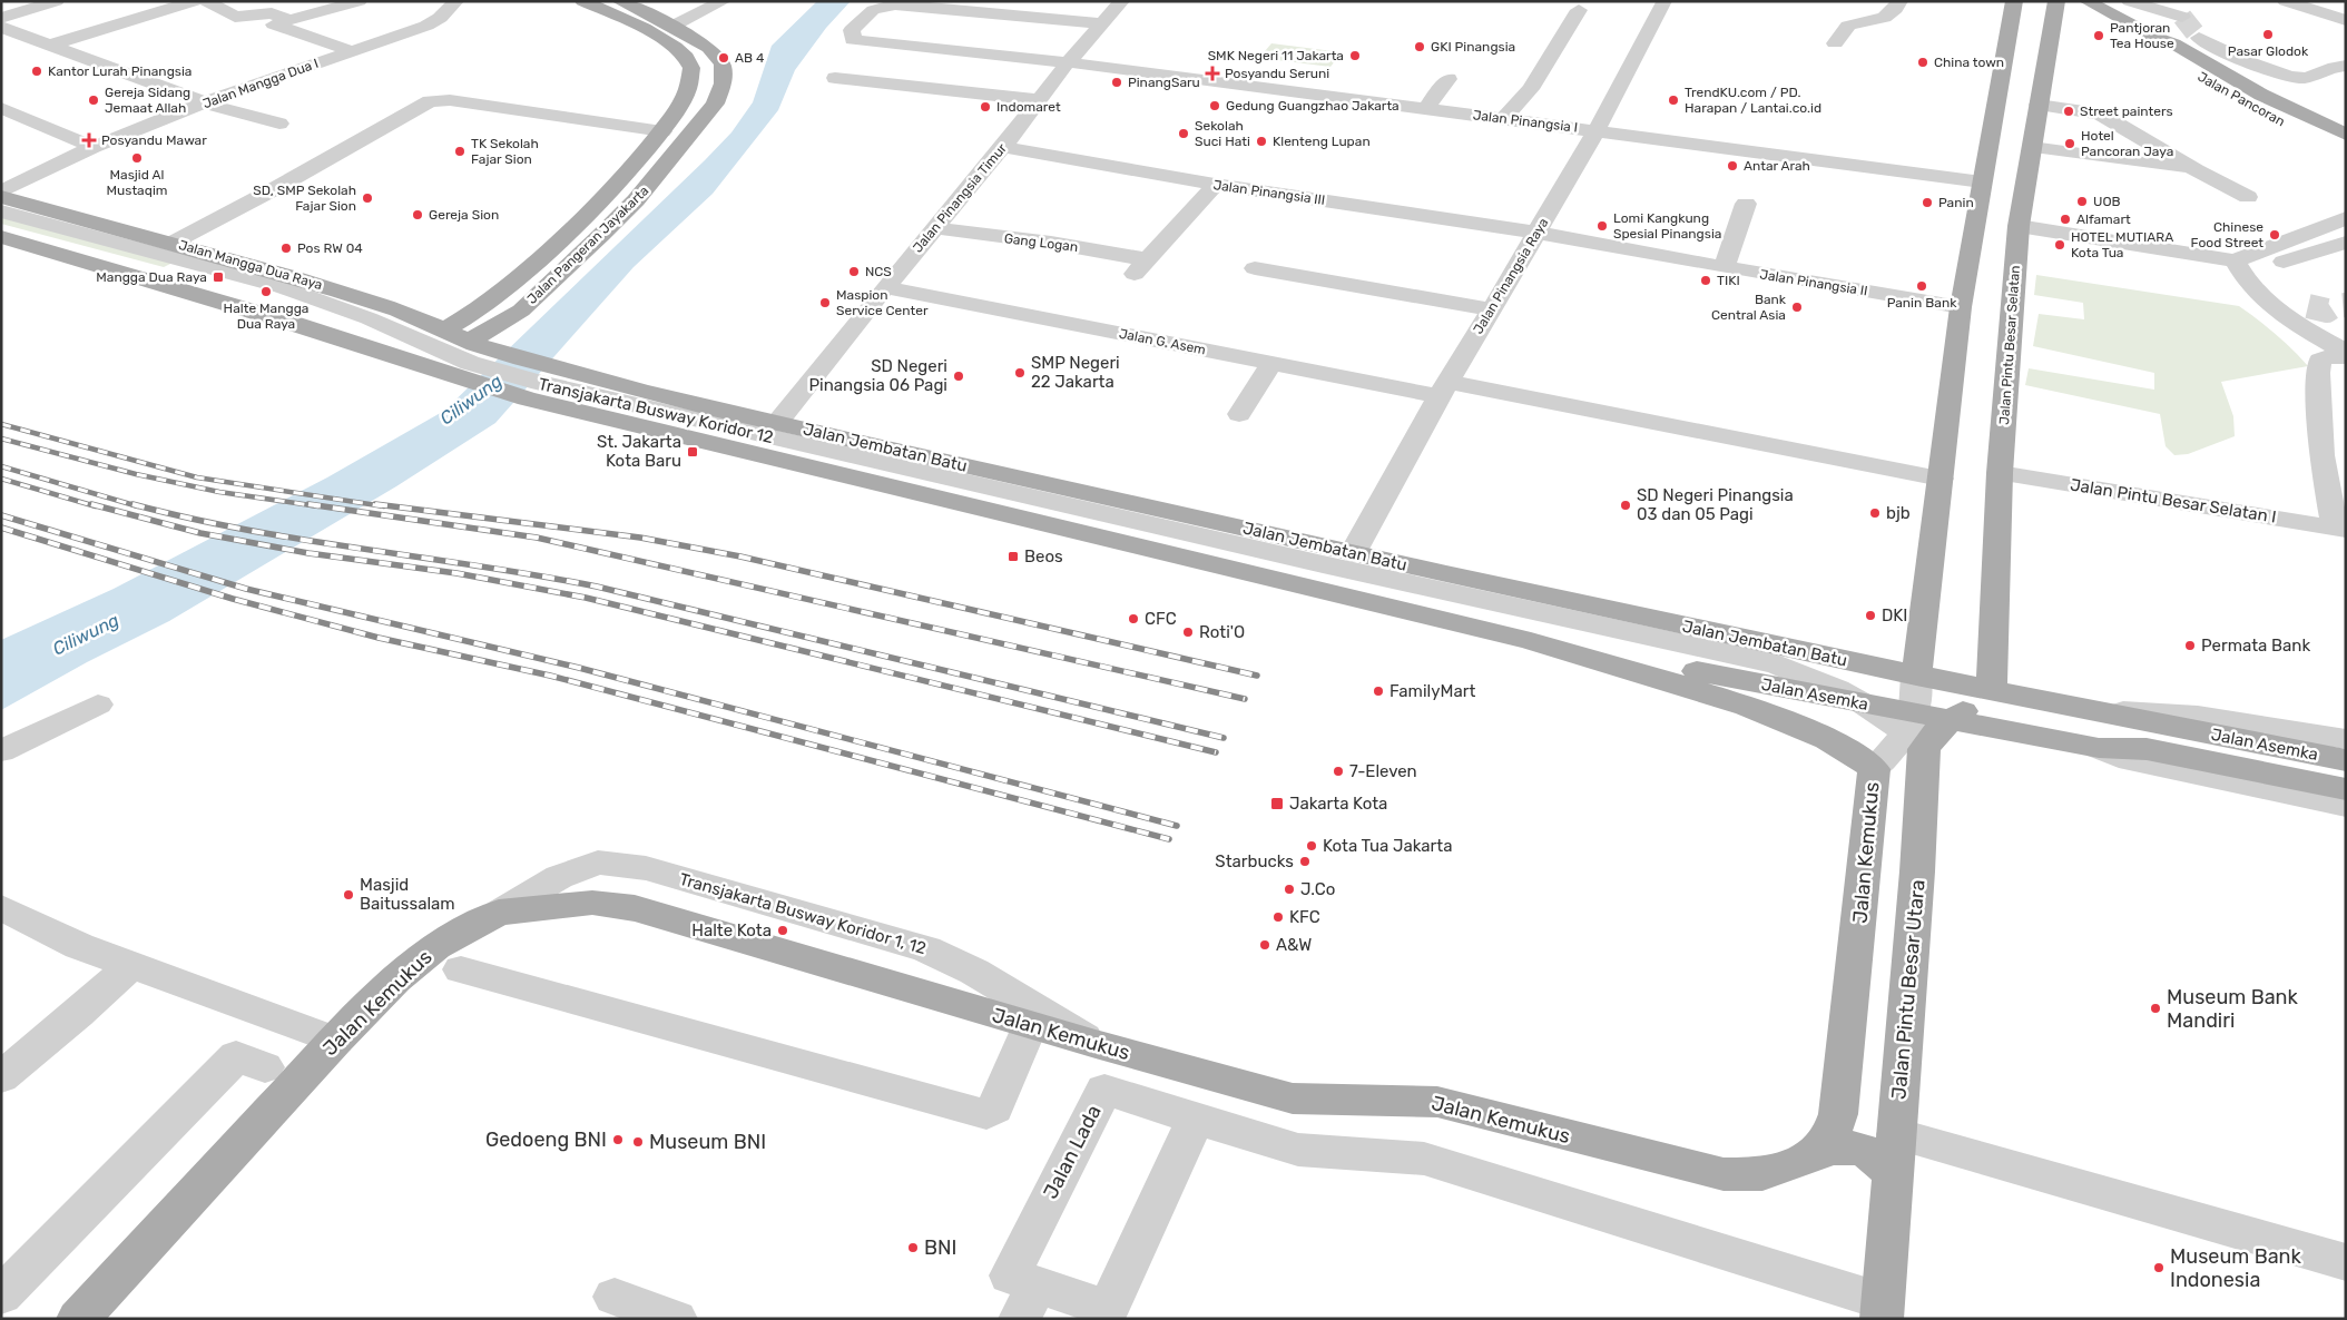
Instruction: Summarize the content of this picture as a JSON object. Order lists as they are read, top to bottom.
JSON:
{
  "streets": {
    "main road": [
      "Jalan Pancoran",
      "Jalan Pangeran Jayakarta",
      "Jalan Mangga Dua Raya",
      "Jalan Pintu Besar Selatan",
      "Jalan Jembatan Batu",
      "Jalan Asemka",
      "Jalan Kemukus",
      "Jalan Pintu Besar Utara"
    ],
    "street": [
      "Jalan Mangga Dua I",
      "Jalan Pinangsia I",
      "Jalan Pinangsia III",
      "Jalan Pinangsia Timur",
      "Gang Logan",
      "Jalan Pinangsia Raya",
      "Jalan Pinangsia II",
      "Jalan G. Asem",
      "Transjakarta Busway Koridor 12",
      "Jalan Pintu Besar Selatan I",
      "Transjakarta Busway Koridor 1, 12",
      "Jalan Lada"
    ]
  },
  "crossings": [
    ["Jalan Pinangsia I", "Jalan Pinangsia Timur"],
    ["Jalan Pinangsia I", "Jalan Pinangsia Raya"],
    ["Jalan Pinangsia III", "Jalan Pinangsia Timur"],
    ["Jalan Pinangsia III", "Jalan Pinangsia Raya"],
    ["Jalan Pinangsia III", "Jalan Pinangsia II"],
    ["Jalan Pinangsia Timur", "Gang Logan"],
    ["Jalan Pinangsia Timur", "Jalan G. Asem"],
    ["Jalan Pinangsia Timur", "Jalan Jembatan Batu"],
    ["Jalan Pangeran Jayakarta", "Jalan Mangga Dua Raya"],
    ["Jalan Mangga Dua Raya", "Jalan Jembatan Batu"],
    ["Jalan Pinangsia Raya", "Jalan Pinangsia II"],
    ["Jalan Pinangsia Raya", "Jalan G. Asem"],
    ["Jalan Pinangsia Raya", "Jalan Jembatan Batu"],
    ["Jalan Pintu Besar Selatan", "Jalan Jembatan Batu"],
    ["Jalan Pintu Besar Selatan", "Jalan Pintu Besar Selatan I"],
    ["Transjakarta Busway Koridor 12", "Jalan Asemka"],
    ["Transjakarta Busway Koridor 12", "Jalan Pintu Besar Utara"],
    ["Jalan Jembatan Batu", "Jalan Asemka"],
    ["Jalan Kemukus", "Transjakarta Busway Koridor 1, 12"],
    ["Jalan Pintu Besar Utara", "Jalan Lada"]
  ],
  "water": ["Ciliwung"],
  "places": {
    "other": [
      "Pasar Glodok",
      "Pantjoran Tea House",
      "GKI Pinangsia",
      "SMK Negeri 11 Jakarta",
      "AB 4",
      "China town",
      "Kantor Lurah Pinangsia",
      "PinangSaru",
      "Gereja Sidang Jemaat Allah",
      "TrendKU.com / PD. Harapan / Lantai.co.id",
      "Gedung Guangzhao Jakarta",
      "Indomaret",
      "Street painters",
      "Sekolah Suci Hati",
      "Klenteng Lupan",
      "Hotel Pancoran Jaya",
      "TK Sekolah Fajar Sion",
      "Masjid Al Mustaqim",
      "Antar Arah",
      "SD, SMP Sekolah Fajar Sion",
      "UOB",
      "Panin",
      "Gereja Sion",
      "Alfamart",
      "Lomi Kangkung Spesial Pinangsia",
      "Chinese Food Street",
      "HOTEL MUTIARA Kota Tua",
      "Pos RW 04",
      "NCS",
      "TIKI",
      "Panin Bank",
      "Halte Mangga Dua Raya",
      "Maspion Service Center",
      "Bank Central Asia",
      "SMP Negeri 22 Jakarta",
      "SD Negeri Pinangsia 06 Pagi",
      "SD Negeri Pinangsia 03 dan 05 Pagi",
      "bjb",
      "DKI",
      "CFC",
      "Roti'O",
      "Permata Bank",
      "FamilyMart",
      "7-Eleven",
      "Kota Tua Jakarta",
      "Starbucks",
      "J.Co",
      "Masjid Baitussalam",
      "KFC",
      "Halte Kota",
      "A&W",
      "Museum Bank Mandiri",
      "Gedoeng BNI",
      "Museum BNI",
      "BNI",
      "Museum Bank Indonesia"
    ],
    "health": ["Posyandu Seruni", "Posyandu Mawar"],
    "transit": [
      "Mangga Dua Raya",
      "St. Jakarta Kota Baru",
      "Beos",
      "Jakarta Kota"
    ]
  }
}
